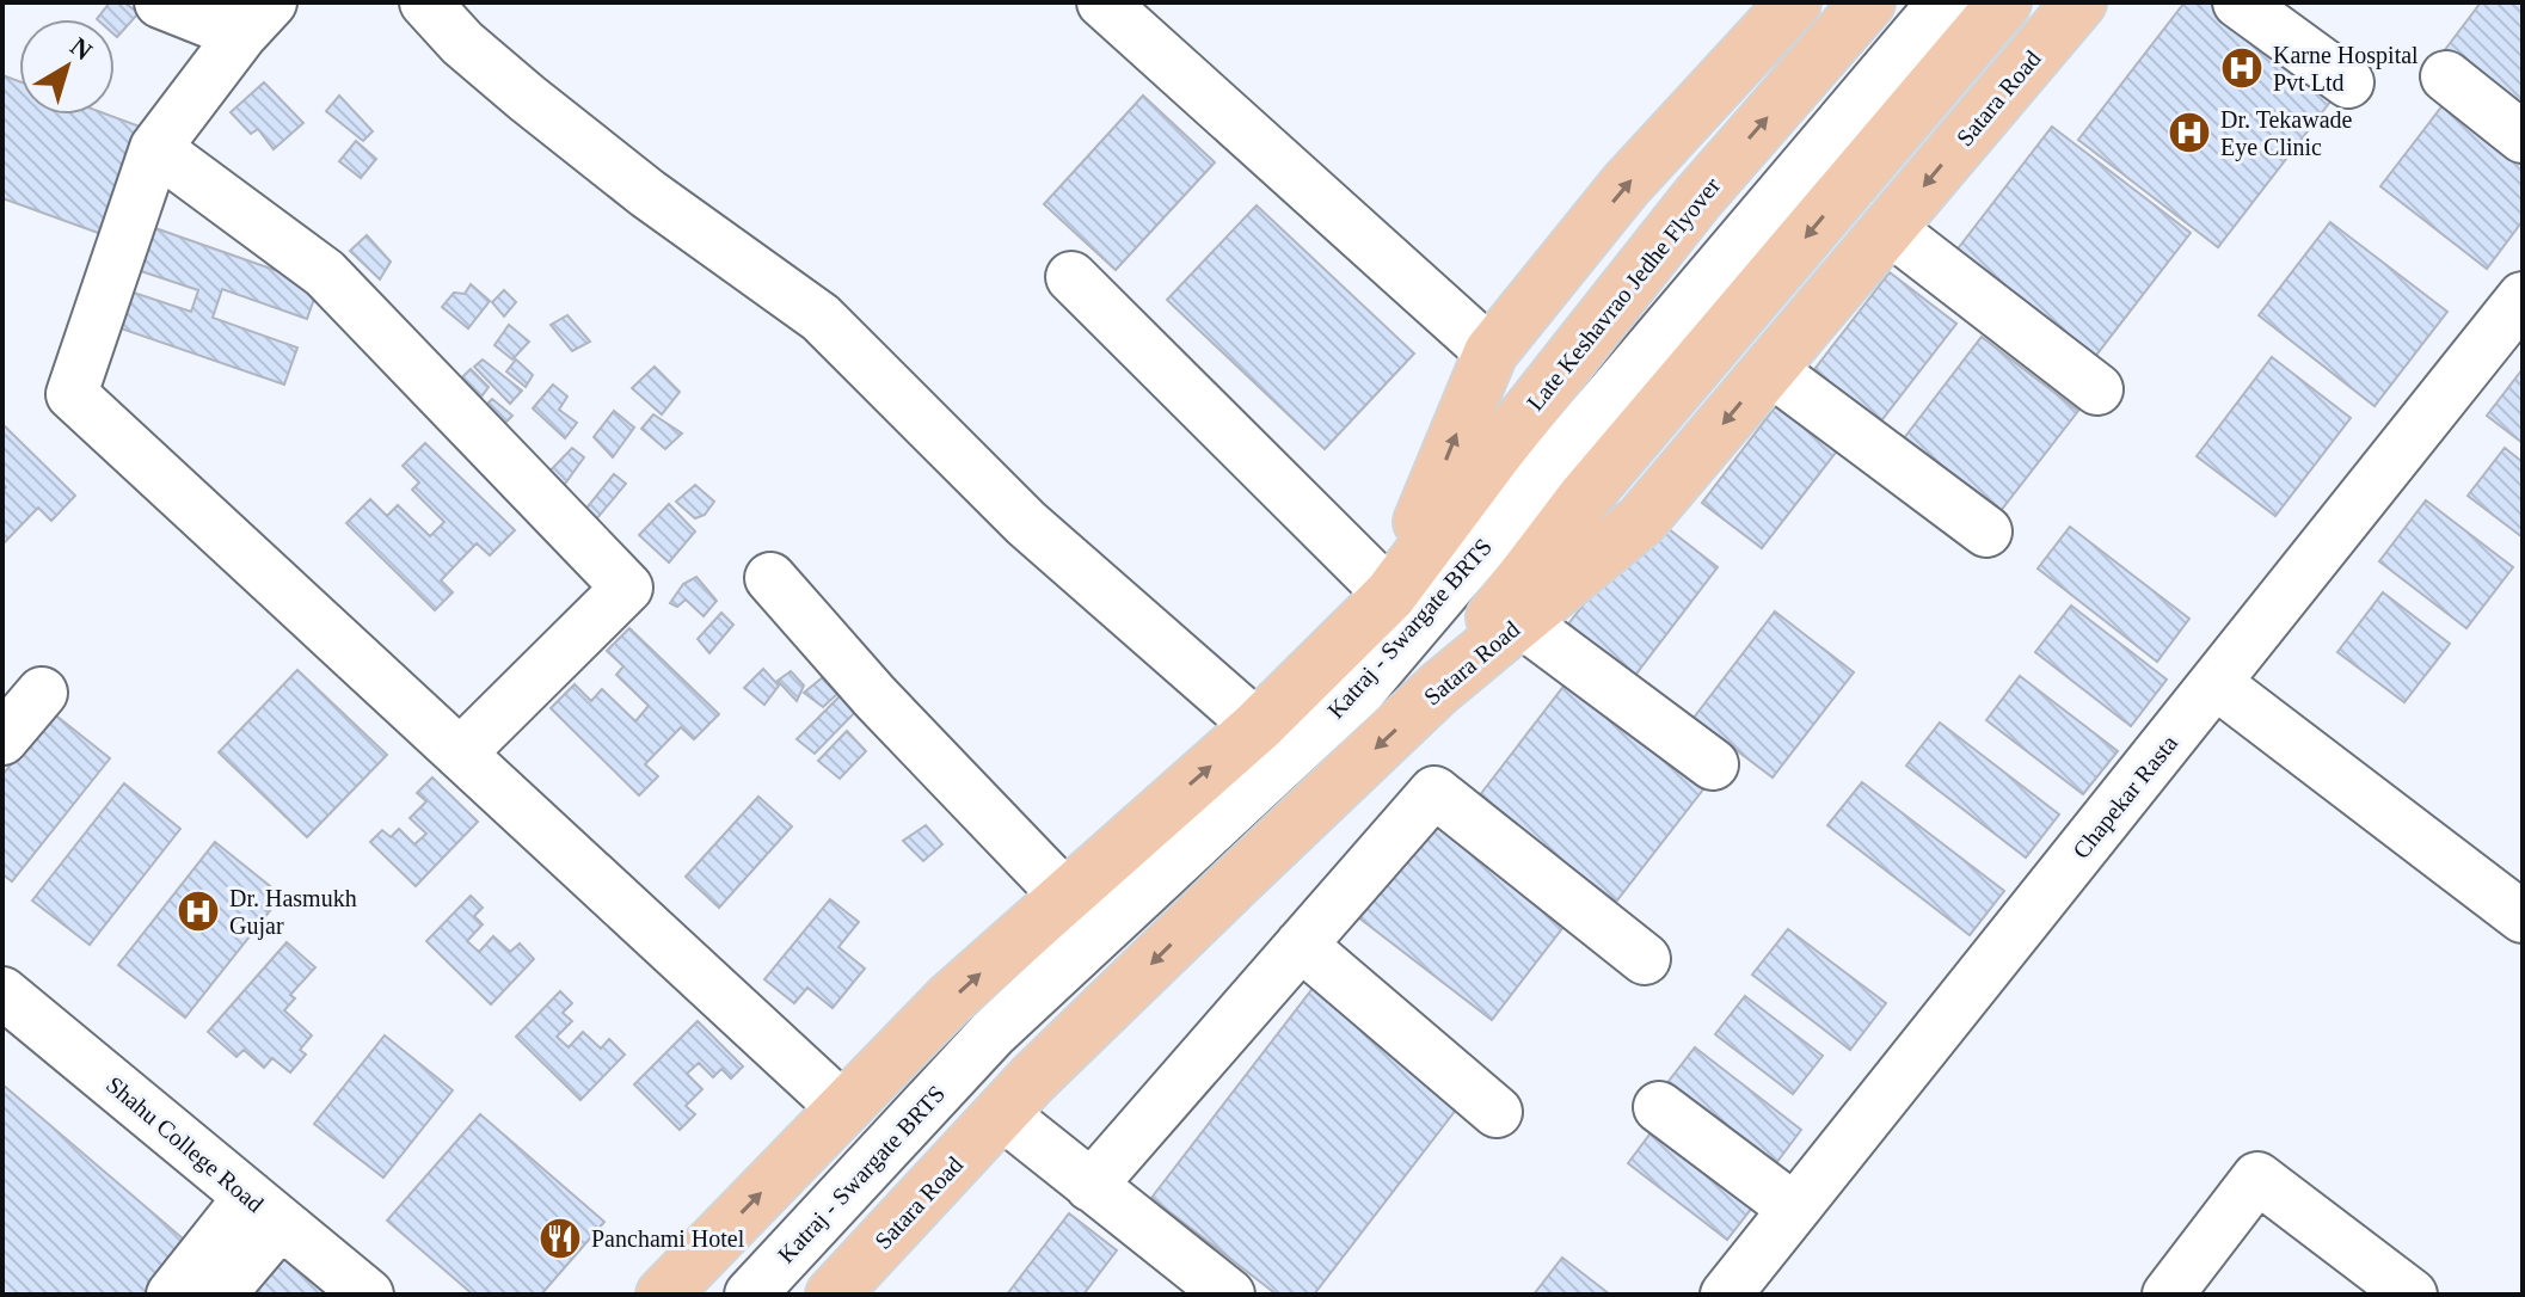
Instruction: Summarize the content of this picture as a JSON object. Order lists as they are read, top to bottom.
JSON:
{
  "streets": {
    "highway": ["Satara Road", "Late Keshavrao Jedhe Flyover"],
    "street": ["Katraj - Swargate BRTS", "Chapekar Rasta", "Shahu College Road"]
  },
  "places": {
    "hospital": ["Karne Hospital Pvt Ltd", "Dr. Tekawade Eye Clinic", "Dr. Hasmukh Gujar"],
    "restaurant": ["Panchami Hotel"]
  },
  "north": "top right"
}
